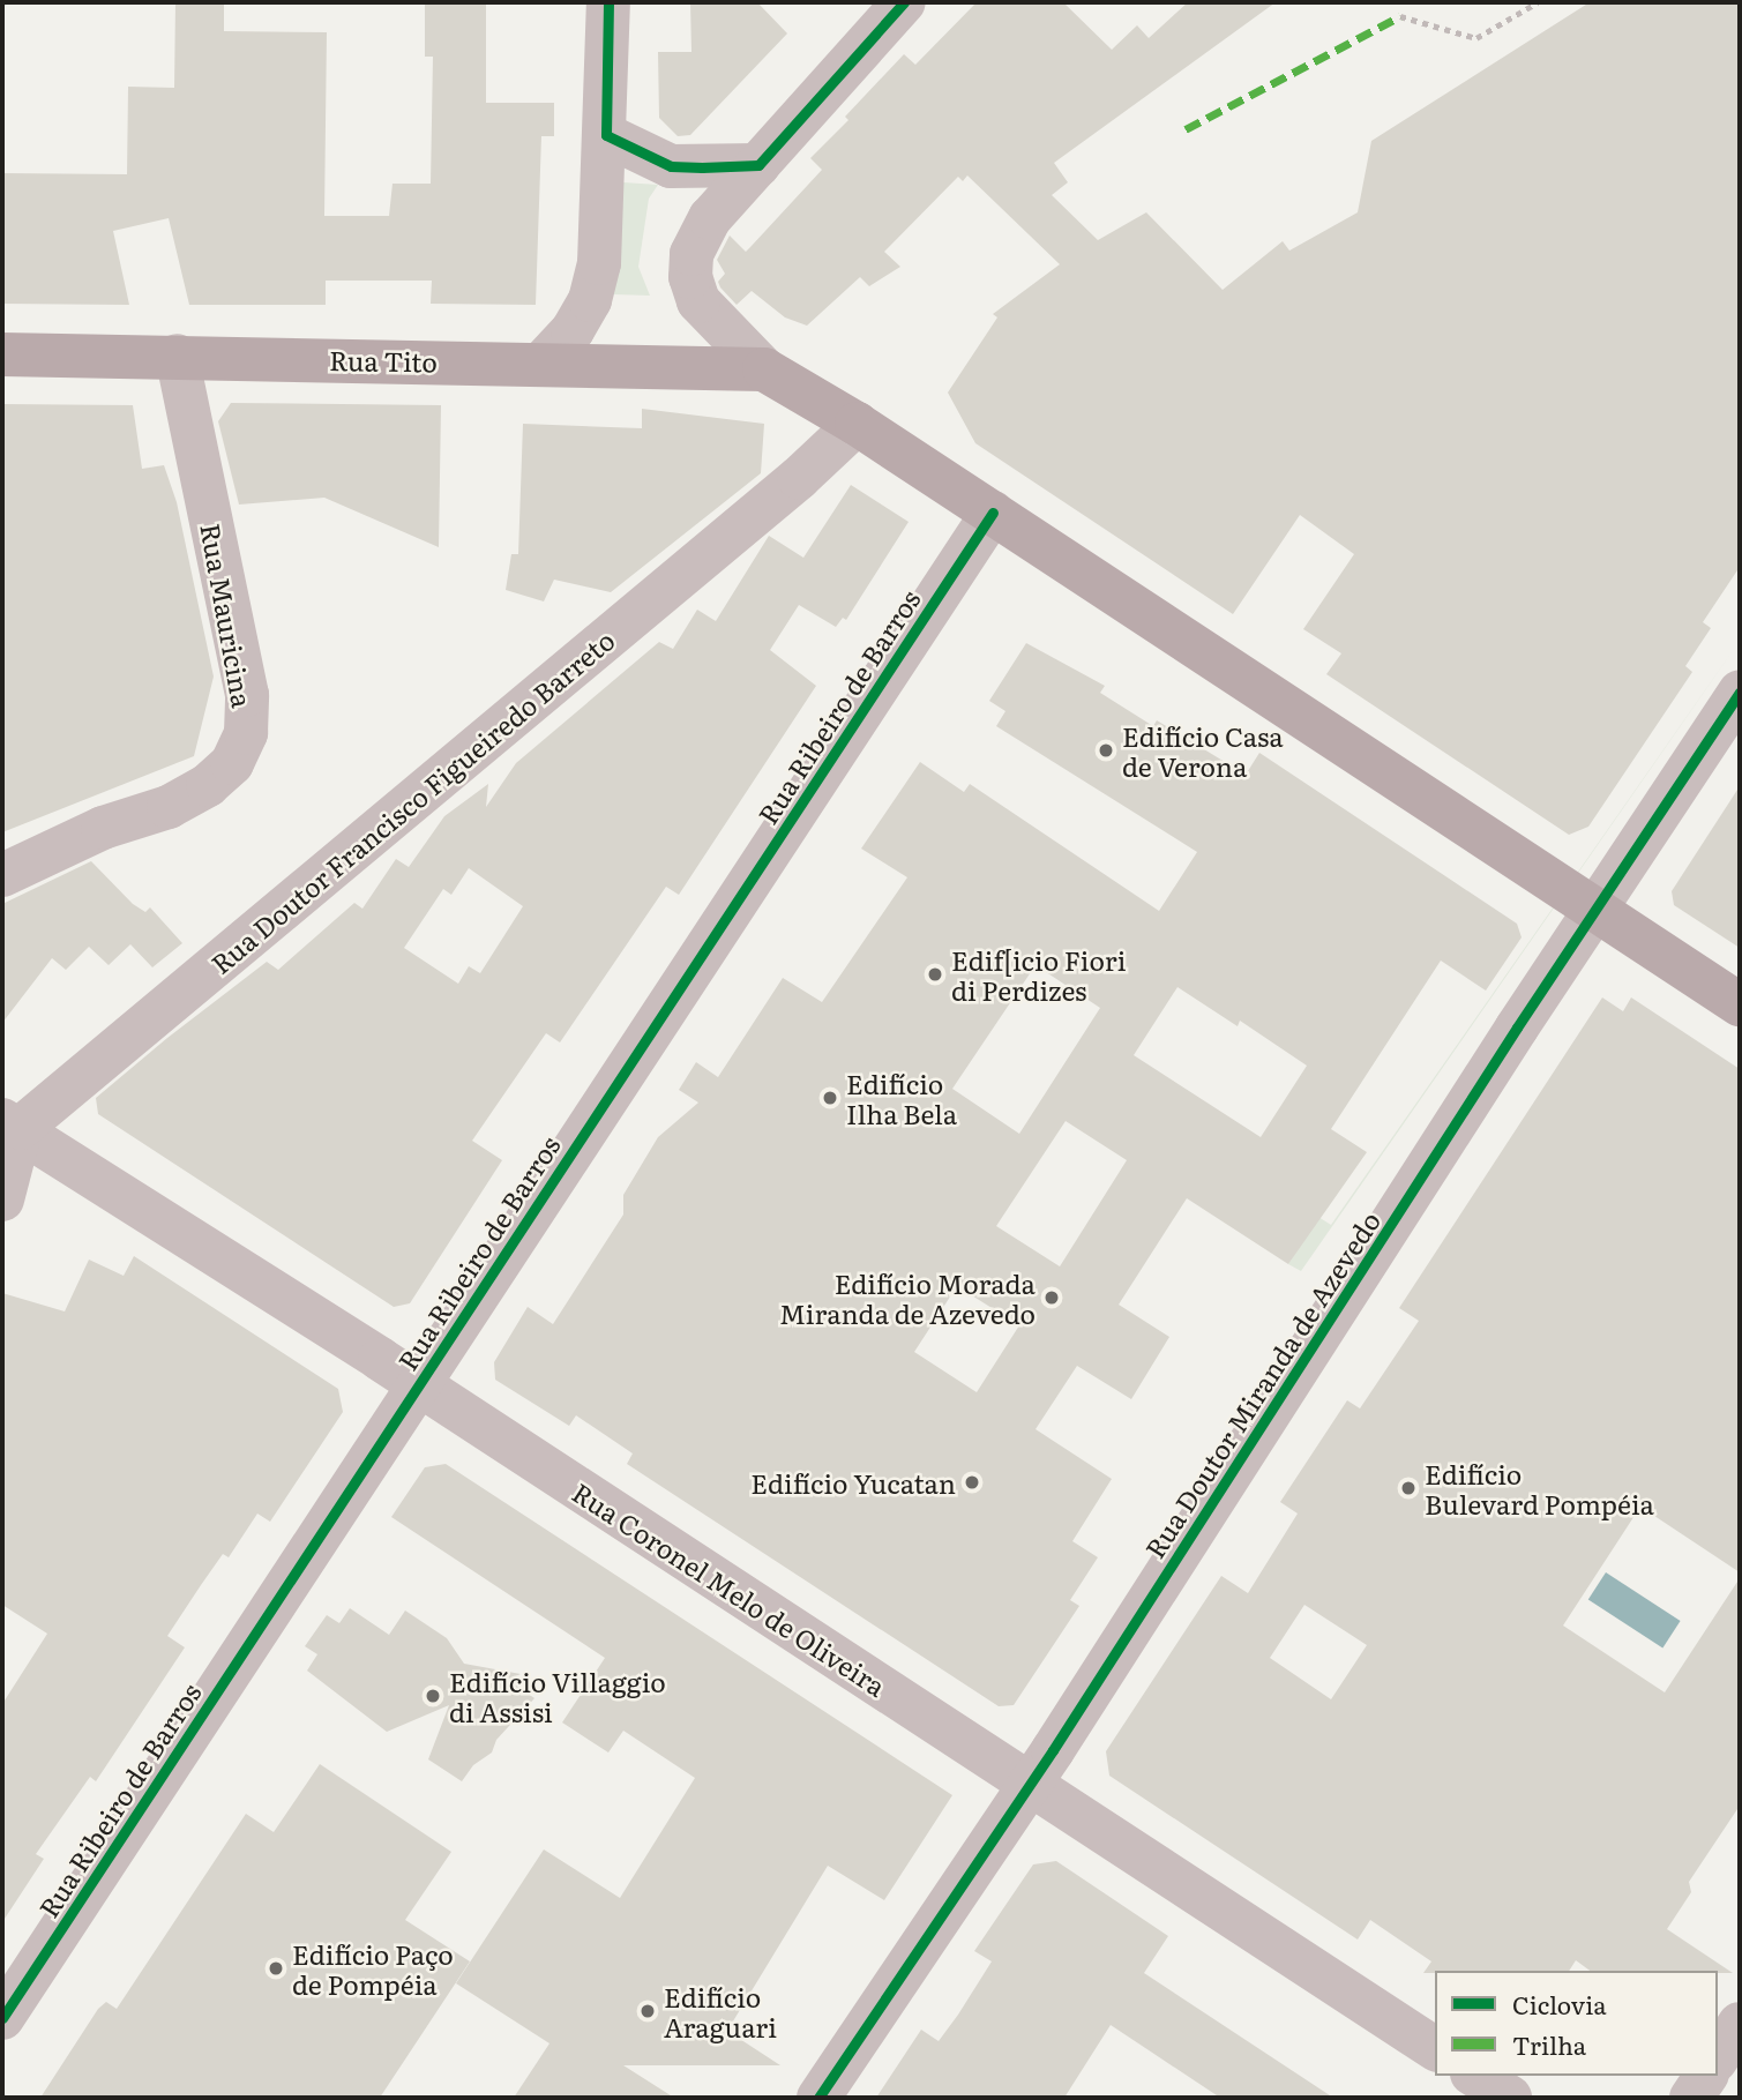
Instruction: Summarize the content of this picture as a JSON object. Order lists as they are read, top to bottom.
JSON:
{
  "streets": {
    "main road": ["Rua Tito"],
    "street": [
      "Rua Mauricina",
      "Rua Ribeiro de Barros",
      "Rua Doutor Francisco Figueiredo Barreto",
      "Rua Doutor Miranda de Azevedo",
      "Rua Coronel Melo de Oliveira"
    ]
  },
  "crossings": [
    ["Rua Tito", "Rua Mauricina"],
    ["Rua Ribeiro de Barros", "Rua Coronel Melo de Oliveira"],
    ["Rua Doutor Francisco Figueiredo Barreto", "Rua Coronel Melo de Oliveira"],
    ["Rua Doutor Miranda de Azevedo", "Rua Coronel Melo de Oliveira"]
  ],
  "places": [
    "Edifício Casa de Verona",
    "Edif[icio Fiori di Perdizes",
    "Edifício Ilha Bela",
    "Edifício Morada Miranda de Azevedo",
    "Edifício Yucatan",
    "Edifício Bulevard Pompéia",
    "Edifício Villaggio di Assisi",
    "Edifício Paço de Pompéia",
    "Edifício Araguari"
  ],
  "legend": ["Ciclovia", "Trilha"]
}
